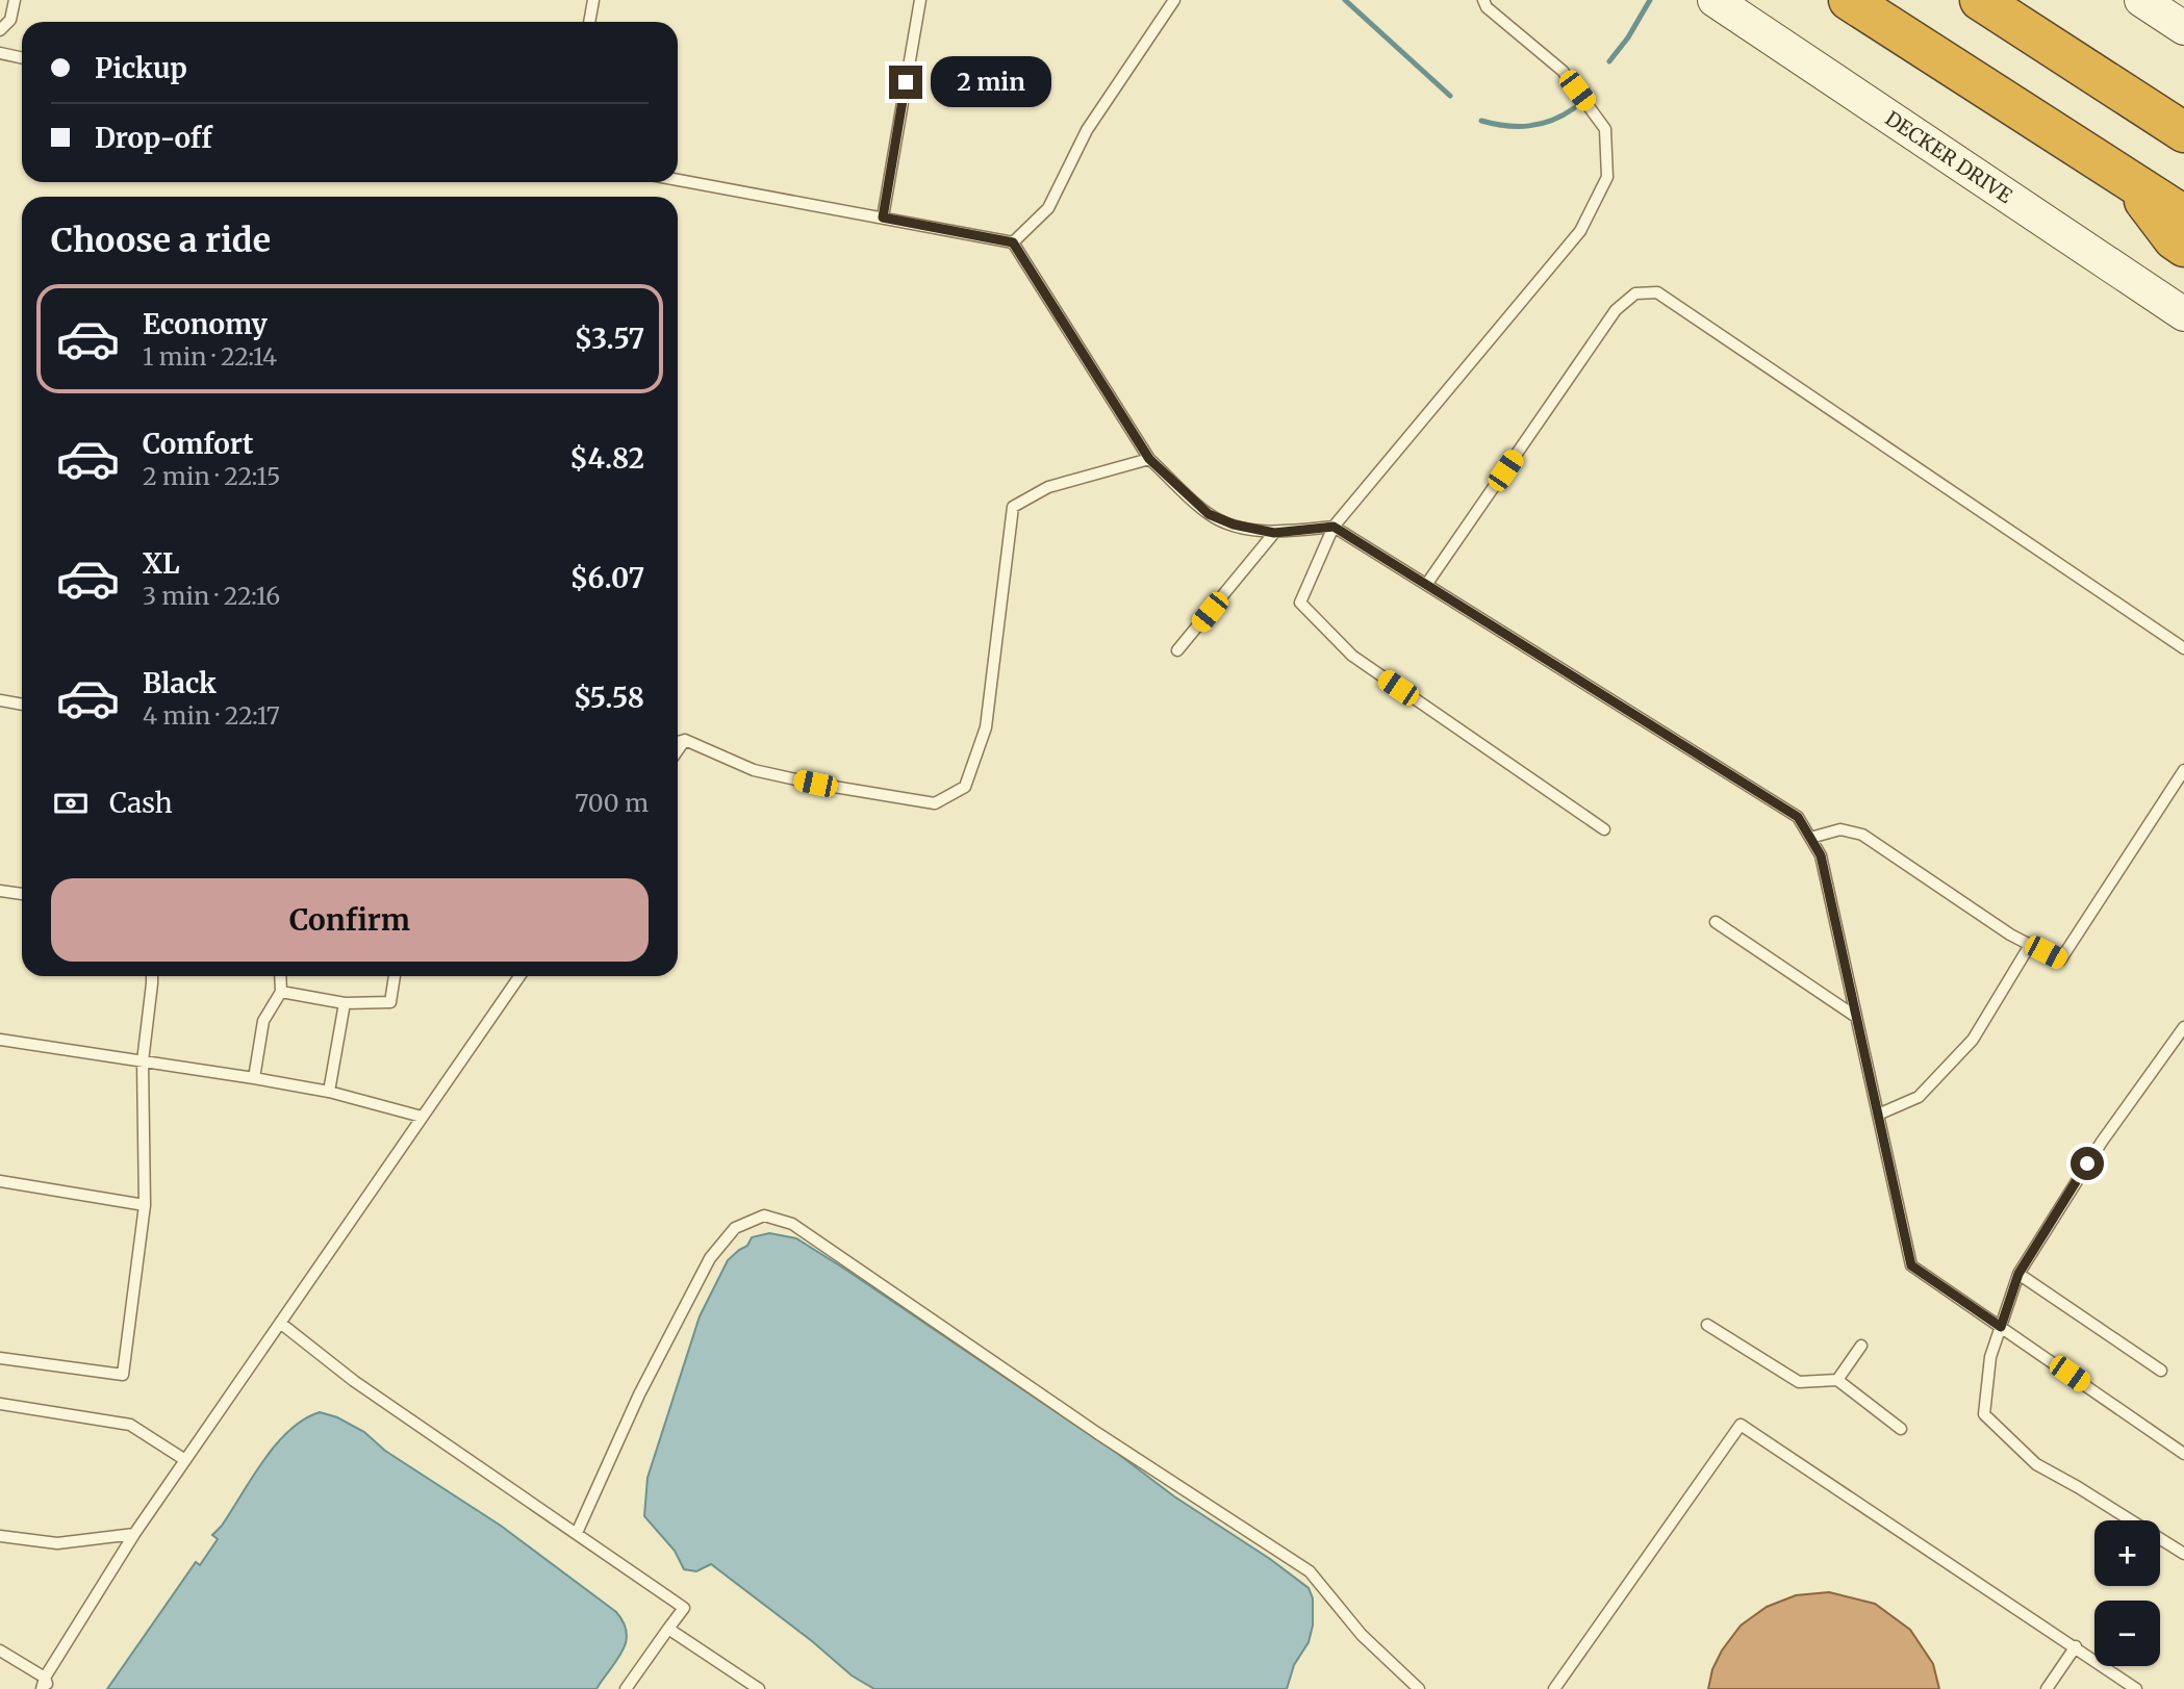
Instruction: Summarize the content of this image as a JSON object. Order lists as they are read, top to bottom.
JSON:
{
  "streets": {
    "main road": ["DECKER DRIVE"]
  },
  "page": {
    "banner": ["Pickup", "Drop-off"],
    "bubble": "2 min",
    "heading": "Choose a ride",
    "list": [
      {
        "name": "Economy",
        "note": "1 min · 22:14",
        "value": "$3.57"
      },
      {
        "name": "Comfort",
        "note": "2 min · 22:15",
        "value": "$4.82"
      },
      {
        "name": "XL",
        "note": "3 min · 22:16",
        "value": "$6.07"
      },
      {
        "name": "Black",
        "note": "4 min · 22:17",
        "value": "$5.58"
      }
    ],
    "pay": ["Cash", "700 m"],
    "buttons": "Confirm",
    "map_buttons": ["+", "−"]
  }
}
